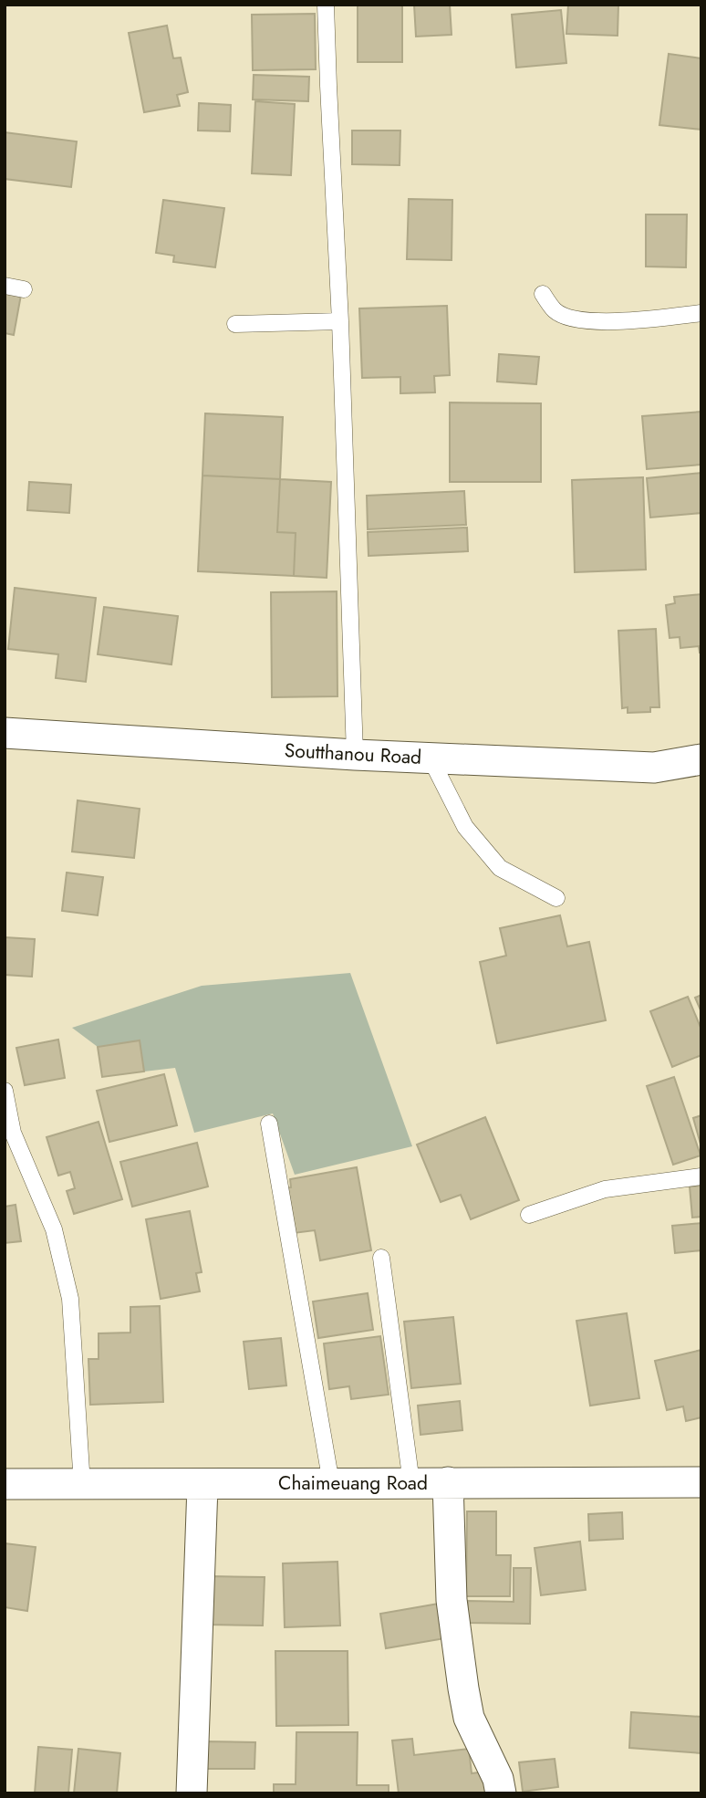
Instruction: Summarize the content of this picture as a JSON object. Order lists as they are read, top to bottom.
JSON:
{
  "streets": {
    "street": ["Soutthanou Road", "Chaimeuang Road"]
  }
}
